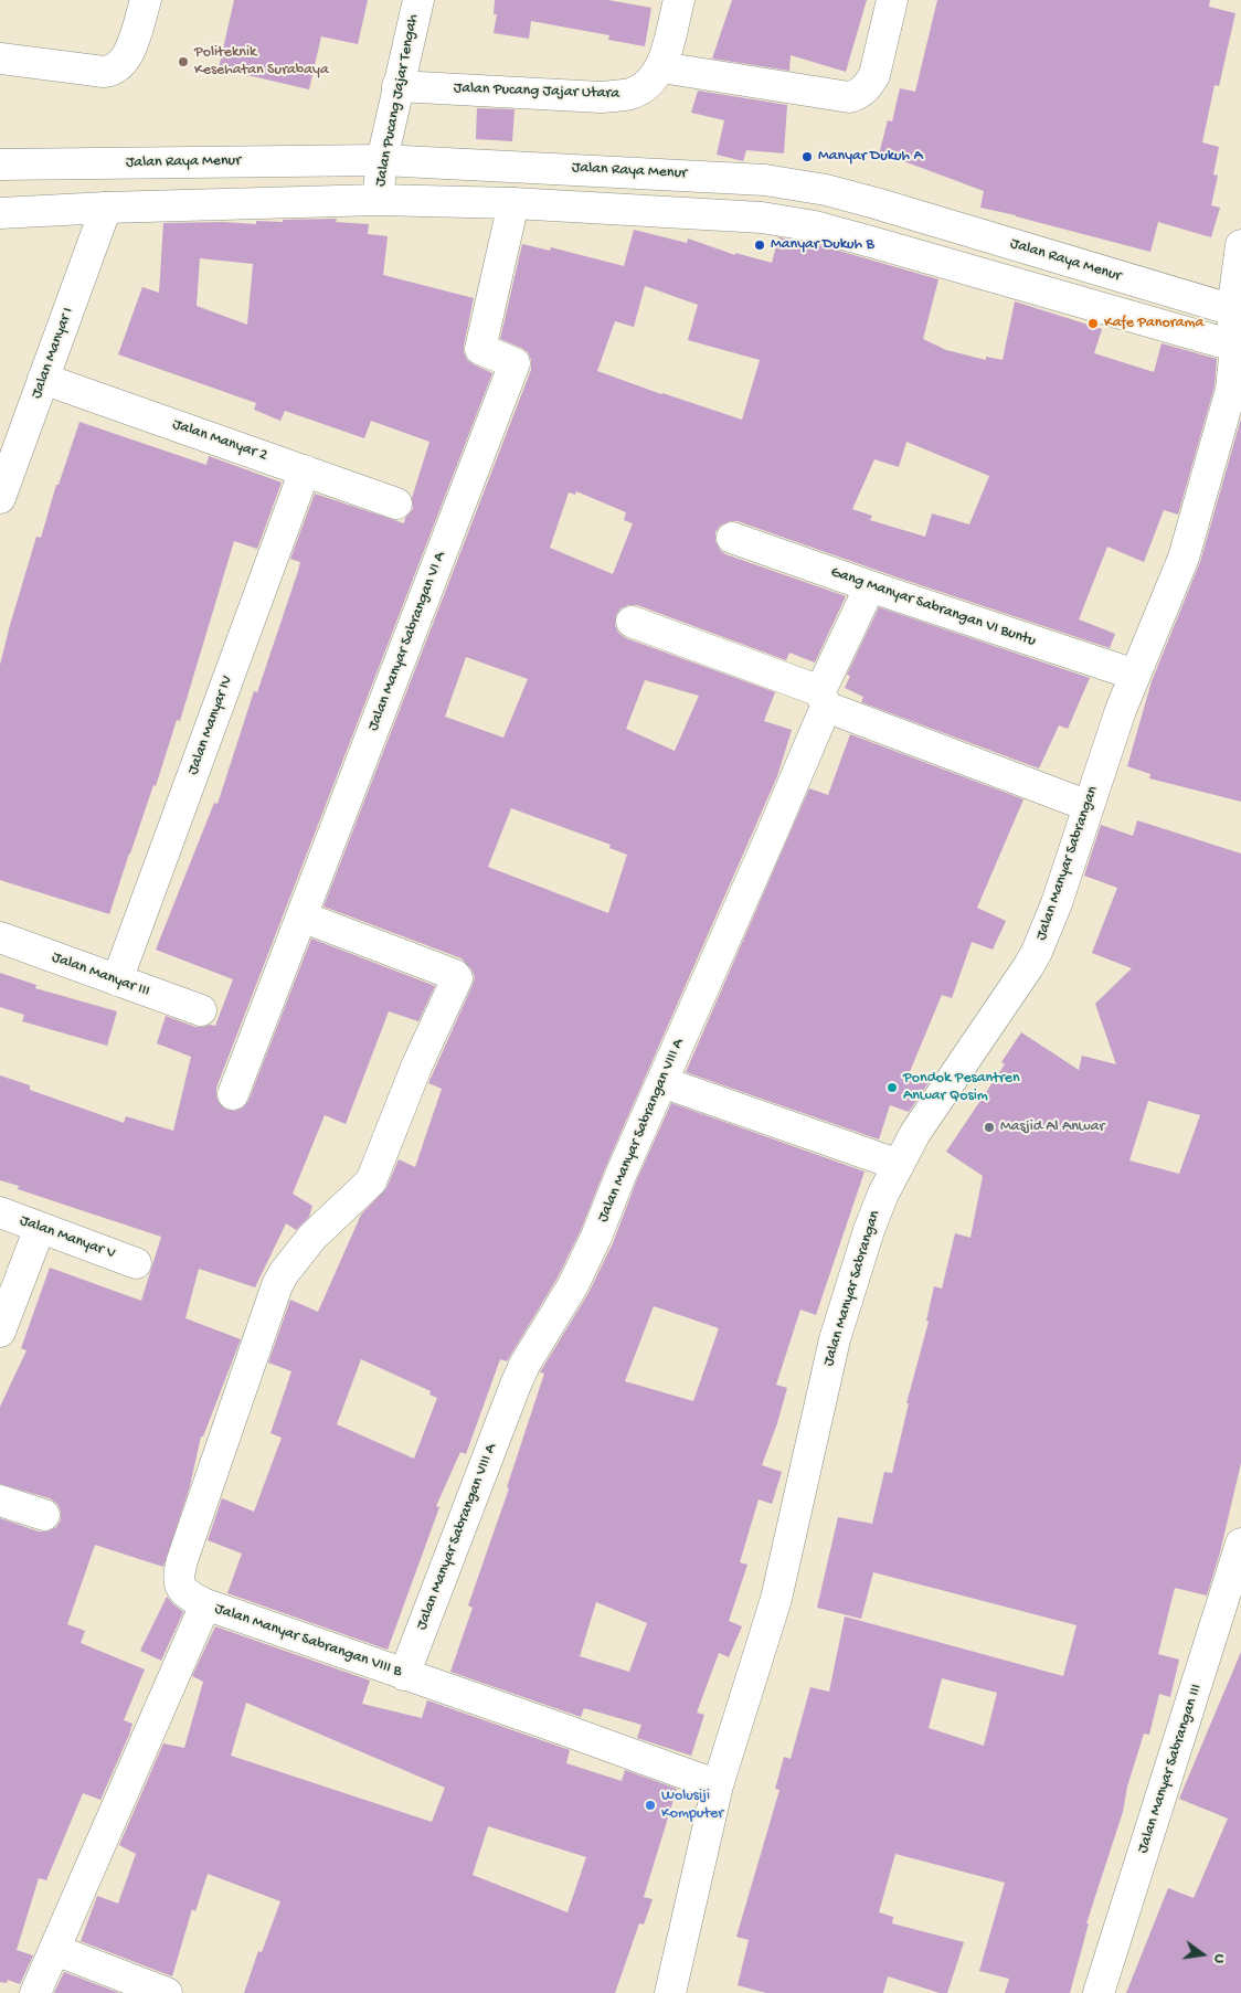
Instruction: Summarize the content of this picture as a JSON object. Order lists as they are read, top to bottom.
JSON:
{
  "streets": {
    "street": [
      "Jalan Pucang Jajar Utara",
      "Jalan Pucang Jajar Tengah",
      "Jalan Raya Menur",
      "Jalan Manyar I",
      "Jalan Manyar 2",
      "Gang Manyar Sabrangan VI Buntu",
      "Jalan Manyar Sabrangan VI A",
      "Jalan Manyar IV",
      "Jalan Manyar Sabrangan",
      "Jalan Manyar III",
      "Jalan Manyar Sabrangan VIII A",
      "Jalan Manyar V",
      "Jalan Manyar Sabrangan VIII B",
      "Jalan Manyar Sabrangan III"
    ]
  },
  "crossings": [
    ["Jalan Pucang Jajar Utara", "Jalan Pucang Jajar Tengah"],
    ["Jalan Pucang Jajar Tengah", "Jalan Raya Menur"],
    ["Jalan Raya Menur", "Jalan Manyar Sabrangan"],
    ["Jalan Manyar I", "Jalan Manyar 2"],
    ["Jalan Manyar 2", "Jalan Manyar IV"],
    ["Gang Manyar Sabrangan VI Buntu", "Jalan Manyar Sabrangan"],
    ["Gang Manyar Sabrangan VI Buntu", "Jalan Manyar Sabrangan VIII A"],
    ["Jalan Manyar IV", "Jalan Manyar III"],
    ["Jalan Manyar Sabrangan", "Jalan Manyar Sabrangan VIII B"],
    ["Jalan Manyar Sabrangan VIII A", "Jalan Manyar Sabrangan VIII B"]
  ],
  "places": [
    "Politeknik Kesehatan Surabaya",
    "Manyar Dukuh A",
    "Manyar Dukuh B",
    "Kafe Panorama",
    "Pondok Pesantren Anwar Qosim",
    "Masjid Al Anwar",
    "Wolusiji Komputer"
  ],
  "north": "right"
}
